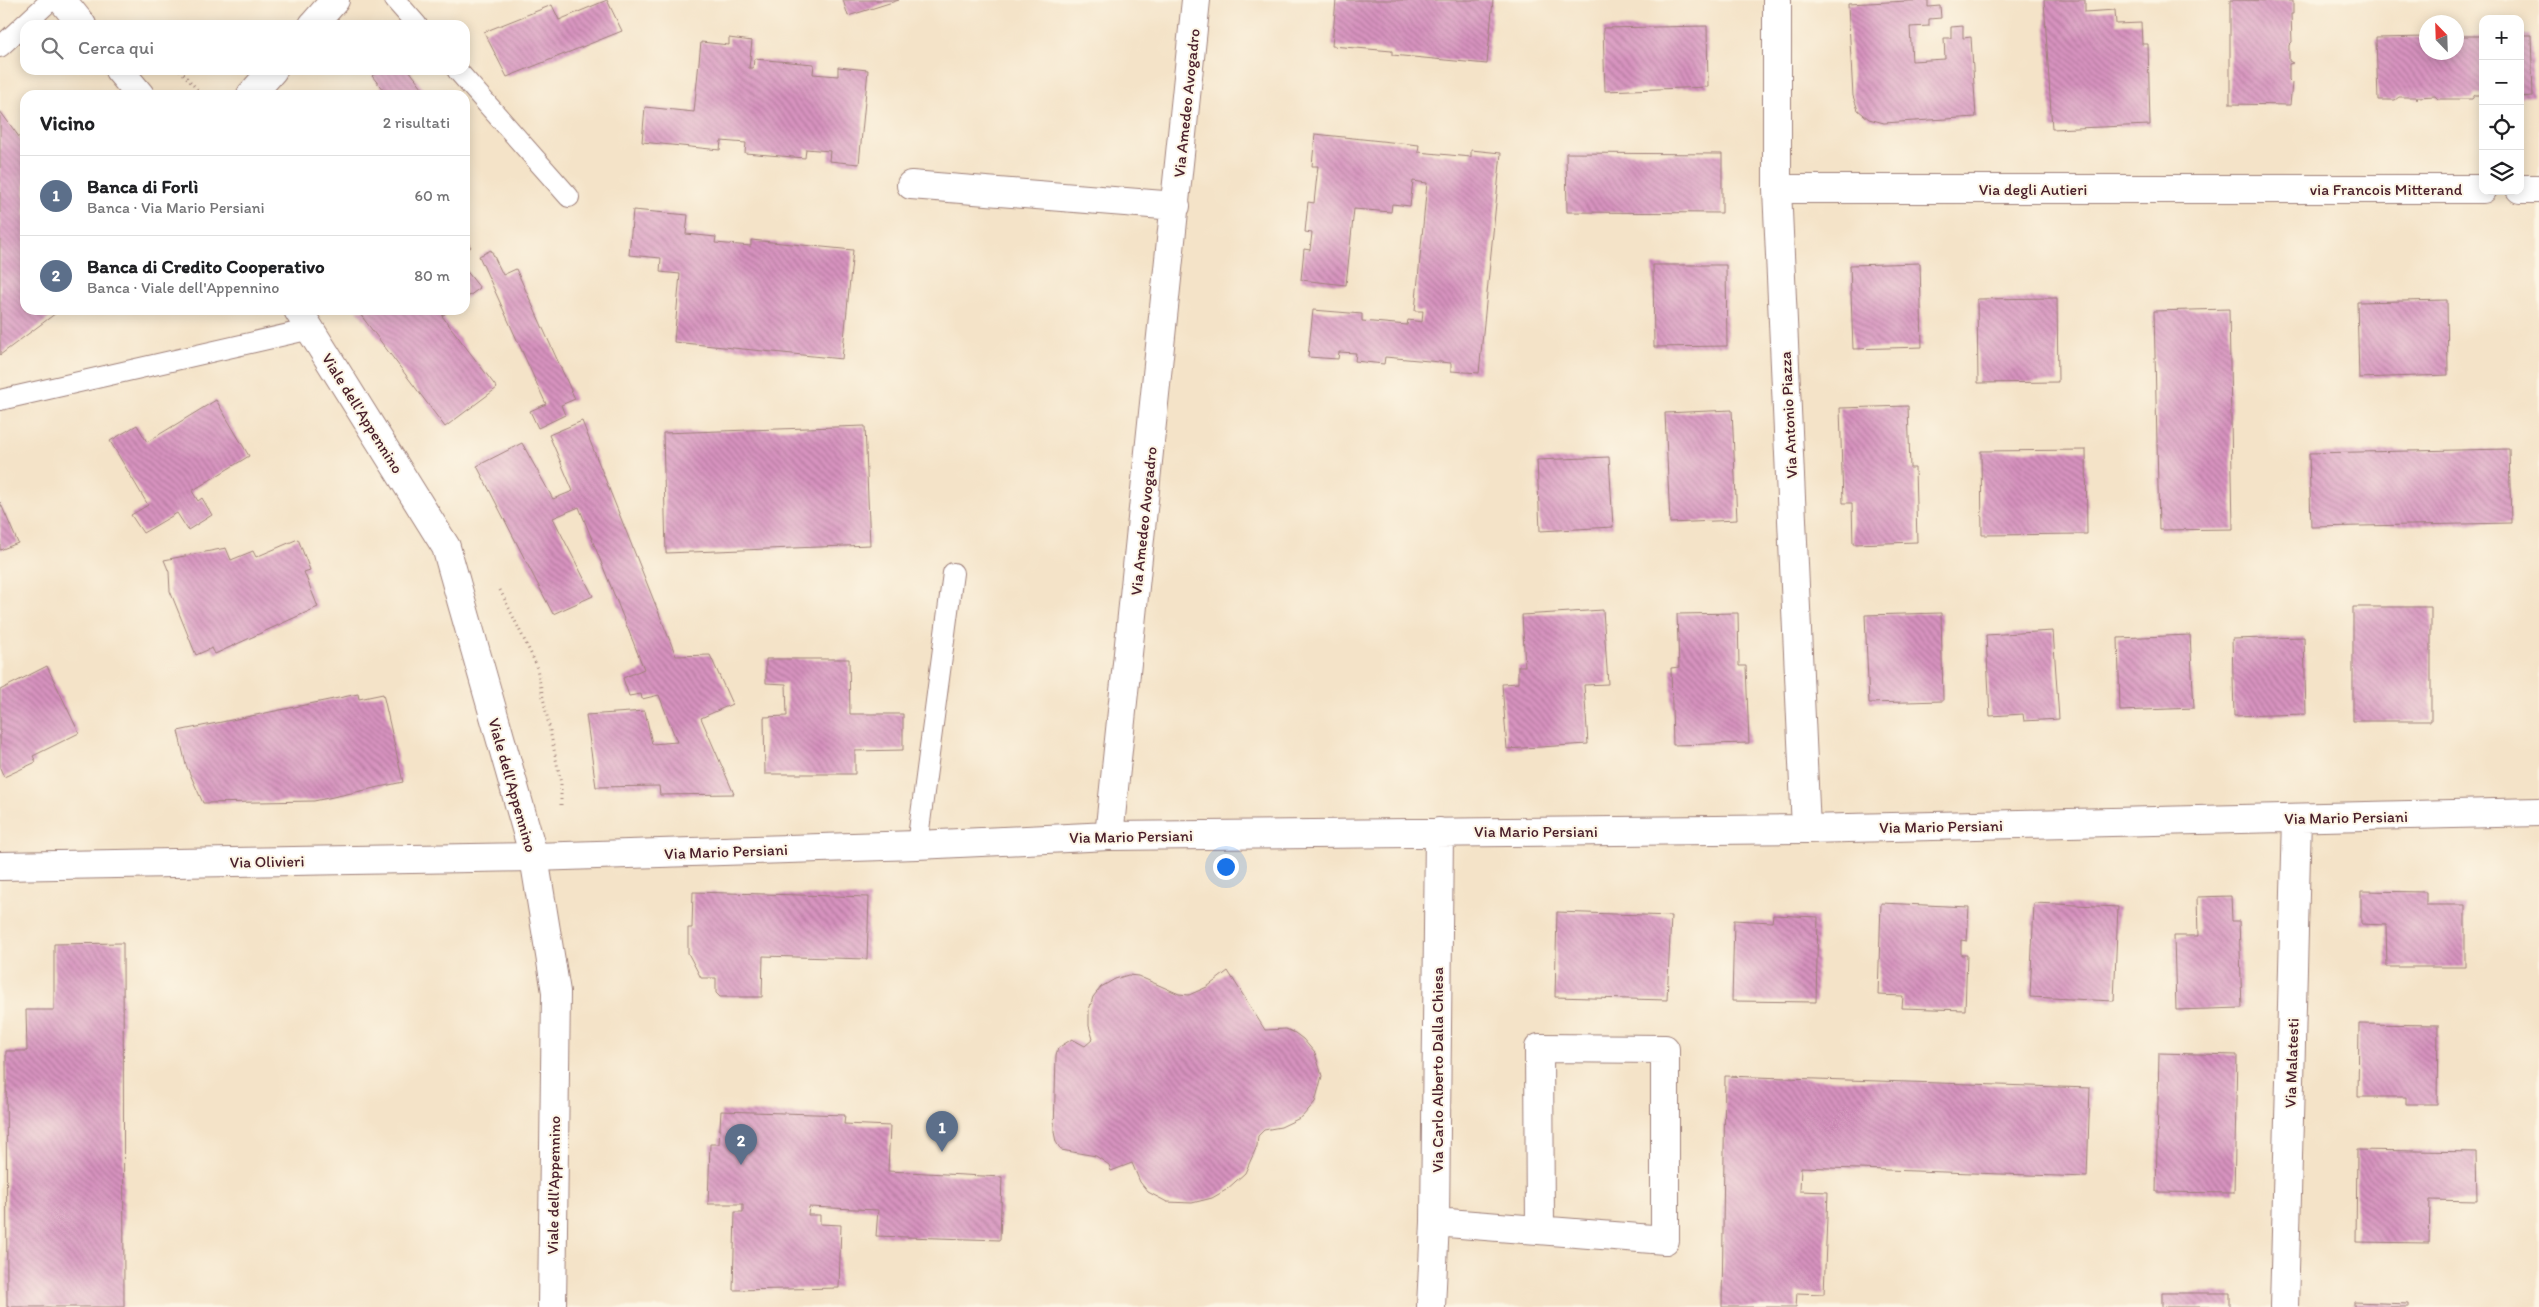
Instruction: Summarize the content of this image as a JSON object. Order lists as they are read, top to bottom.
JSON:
{
  "streets": {
    "street": [
      "Via Amedeo Avogadro",
      "Via degli Autieri",
      "via Francois Mitterand",
      "Viale dell'Appennino",
      "Via Antonio Piazza",
      "Via Mario Persiani",
      "Via Olivieri",
      "Via Malatesti",
      "Via Carlo Alberto Dalla Chiesa"
    ]
  },
  "crossings": [
    ["Via Amedeo Avogadro", "Via Mario Persiani"],
    ["Via degli Autieri", "via Francois Mitterand"],
    ["Via degli Autieri", "Via Antonio Piazza"],
    ["Viale dell'Appennino", "Via Mario Persiani"],
    ["Viale dell'Appennino", "Via Olivieri"],
    ["Via Antonio Piazza", "Via Mario Persiani"],
    ["Via Mario Persiani", "Via Olivieri"],
    ["Via Mario Persiani", "Via Malatesti"],
    ["Via Mario Persiani", "Via Carlo Alberto Dalla Chiesa"]
  ],
  "north": "top left",
  "page": {
    "map_buttons": ["+", "−"],
    "search": "Cerca qui",
    "heading": ["Vicino", "2 risultati"],
    "list": [
      {
        "mark": "1",
        "name": "Banca di Forlì",
        "note": "Banca · Via Mario Persiani",
        "value": "60 m"
      },
      {
        "mark": "2",
        "name": "Banca di Credito Cooperativo",
        "note": "Banca · Viale dell'Appennino",
        "value": "80 m"
      }
    ],
    "pins": ["1", "2"]
  }
}
